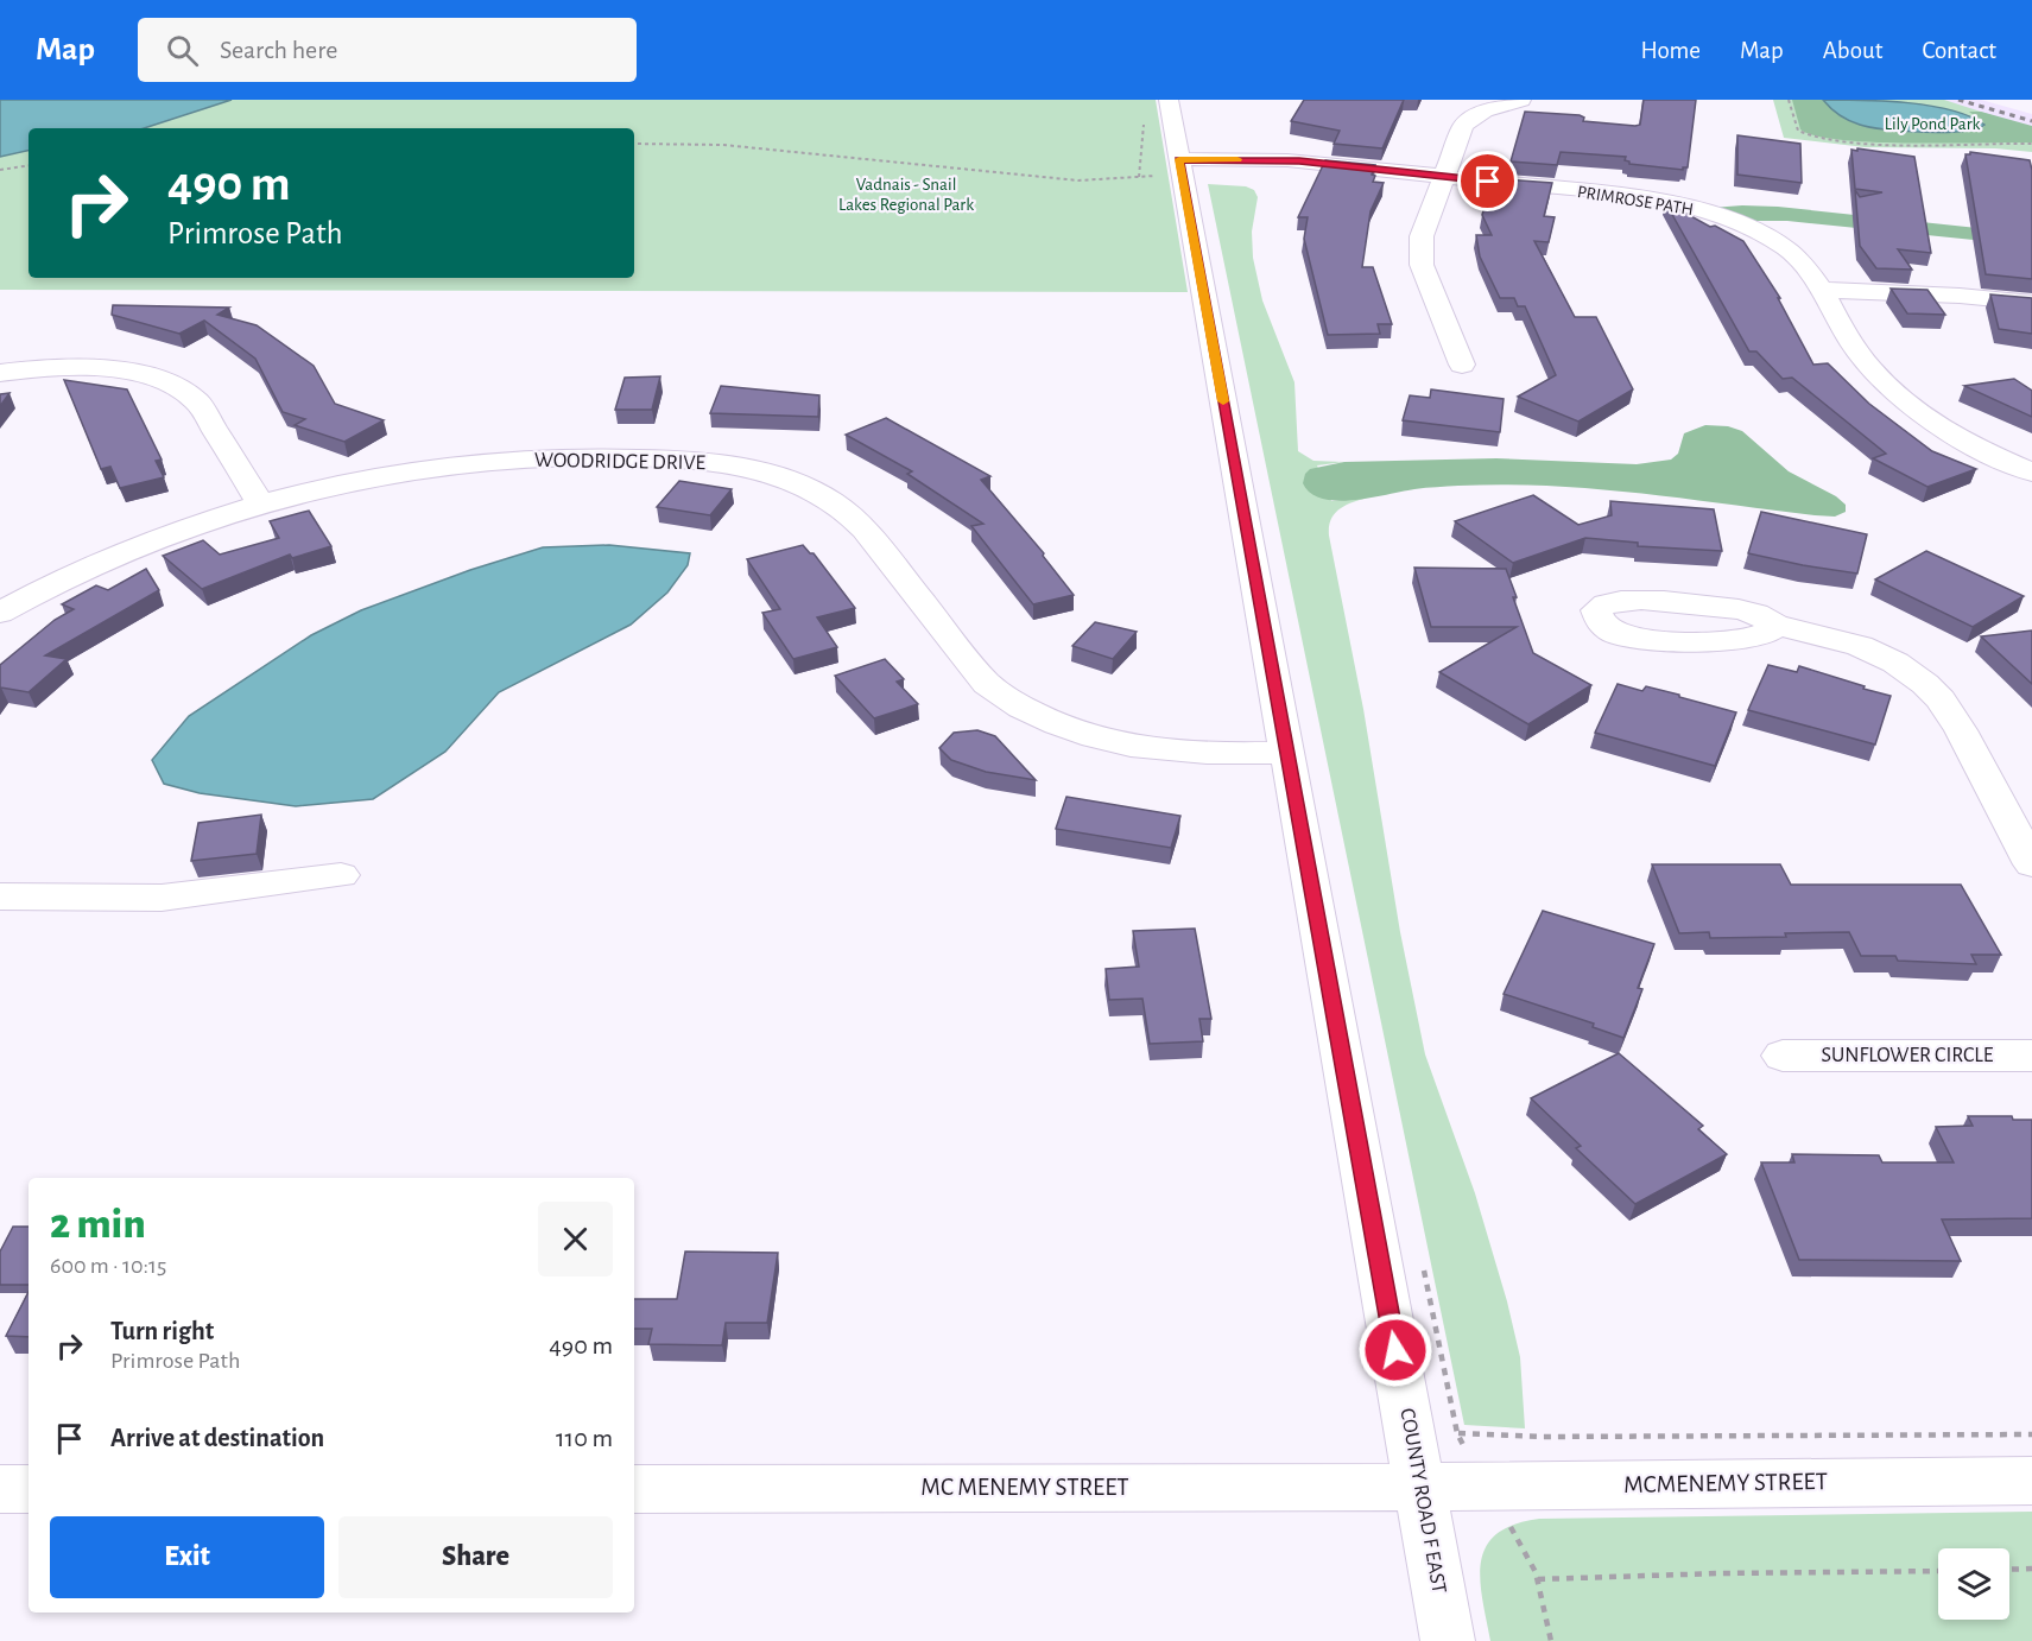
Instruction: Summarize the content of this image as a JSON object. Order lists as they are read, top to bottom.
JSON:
{
  "streets": {
    "street": [
      "PRIMROSE PATH",
      "WOODRIDGE DRIVE",
      "SUNFLOWER CIRCLE",
      "MCMENEMY STREET",
      "MC MENEMY STREET",
      "COUNTY ROAD F EAST"
    ]
  },
  "crossings": [
    ["PRIMROSE PATH", "COUNTY ROAD F EAST"],
    ["WOODRIDGE DRIVE", "COUNTY ROAD F EAST"],
    ["MCMENEMY STREET", "MC MENEMY STREET"],
    ["MCMENEMY STREET", "COUNTY ROAD F EAST"],
    ["MC MENEMY STREET", "COUNTY ROAD F EAST"]
  ],
  "parks": ["Lily Pond Park", "Vadnais - Snail Lakes Regional Park"],
  "page": {
    "header": "Map",
    "search": "Search here",
    "nav": [
      "Home",
      "Map",
      "About",
      "Contact"
    ],
    "turn": ["490 m", "Primrose Path"],
    "heading": ["2 min", "600 m · 10:15"],
    "list": [
      {
        "name": "Turn right",
        "note": "Primrose Path",
        "value": "490 m"
      },
      {
        "name": "Arrive at destination",
        "value": "110 m"
      }
    ],
    "buttons": ["Exit", "Share"]
  }
}
